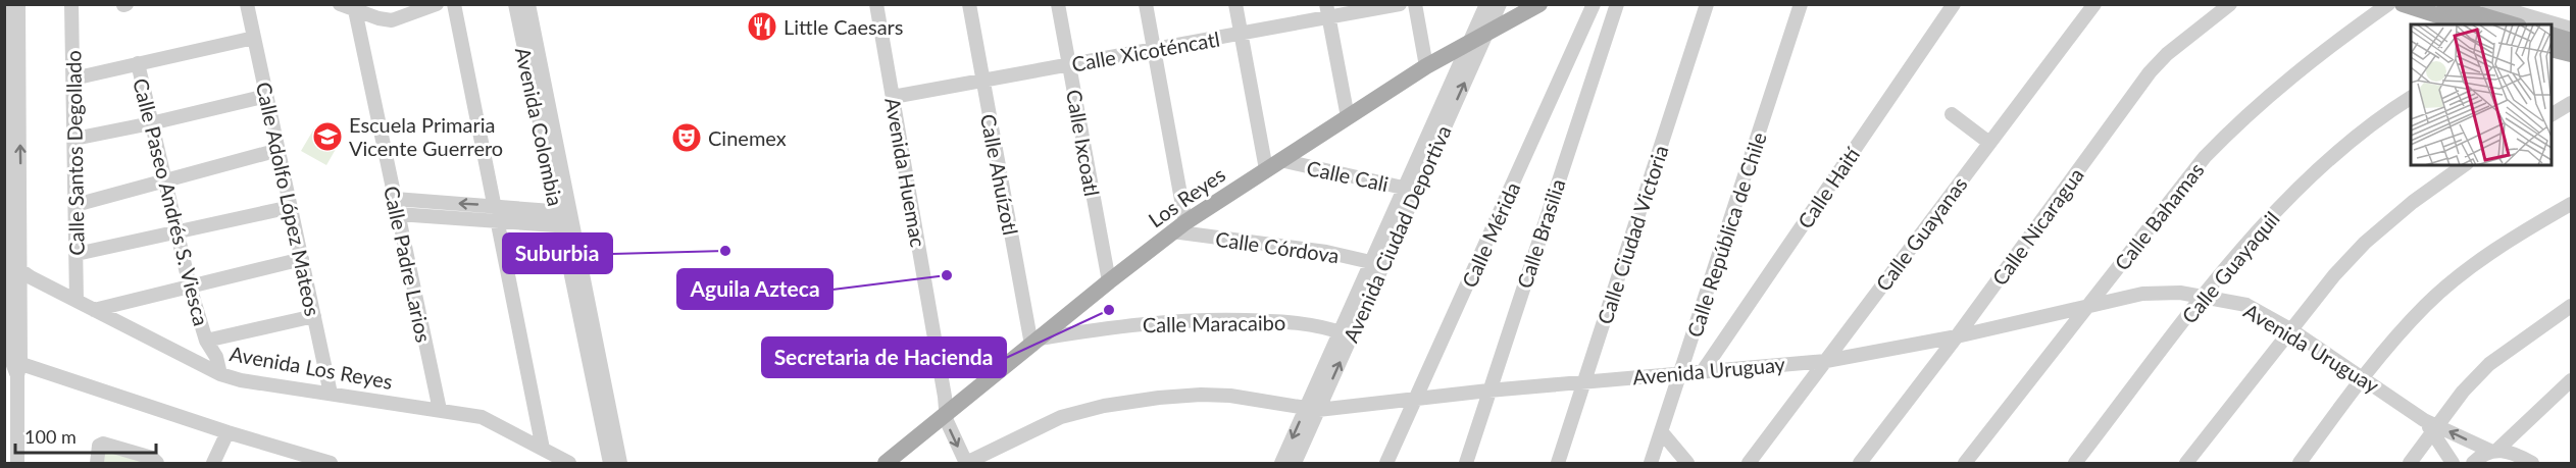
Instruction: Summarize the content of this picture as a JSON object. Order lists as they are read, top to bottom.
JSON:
{
  "streets": {
    "main road": ["Los Reyes"],
    "street": [
      "Calle Xicoténcatl",
      "Avenida Colombia",
      "Calle Ixcoatl",
      "Calle Santos Degollado",
      "Avenida Huemac",
      "Calle Ahuízotl",
      "Calle Cali",
      "Calle Haití",
      "Calle Adolfo López Mateos",
      "Calle Paseo Andrés S. Viesca",
      "Calle Bahamas",
      "Calle Nicaragua",
      "Avenida Ciudad Deportiva",
      "Calle Brasilia",
      "Calle Guayanas",
      "Calle Mérida",
      "Calle Ciudad Victoria",
      "Calle República de Chile",
      "Calle Córdova",
      "Calle Padre Larios",
      "Calle Guayaquil",
      "Calle Maracaibo",
      "Avenida Uruguay",
      "Avenida Los Reyes"
    ]
  },
  "crossings": [
    ["Calle Xicoténcatl", "Calle Ixcoatl"],
    ["Calle Xicoténcatl", "Avenida Huemac"],
    ["Calle Xicoténcatl", "Calle Ahuízotl"],
    ["Calle Ixcoatl", "Los Reyes"],
    ["Calle Santos Degollado", "Avenida Los Reyes"],
    ["Avenida Huemac", "Los Reyes"],
    ["Avenida Huemac", "Avenida Uruguay"],
    ["Calle Ahuízotl", "Los Reyes"],
    ["Calle Ahuízotl", "Calle Maracaibo"],
    ["Calle Cali", "Los Reyes"],
    ["Calle Cali", "Avenida Ciudad Deportiva"],
    ["Calle Haití", "Avenida Uruguay"],
    ["Los Reyes", "Avenida Ciudad Deportiva"],
    ["Los Reyes", "Calle Córdova"],
    ["Los Reyes", "Calle Maracaibo"],
    ["Calle Adolfo López Mateos", "Avenida Los Reyes"],
    ["Calle Paseo Andrés S. Viesca", "Avenida Los Reyes"],
    ["Calle Bahamas", "Avenida Uruguay"],
    ["Calle Nicaragua", "Avenida Uruguay"],
    ["Avenida Ciudad Deportiva", "Calle Córdova"],
    ["Avenida Ciudad Deportiva", "Calle Maracaibo"],
    ["Avenida Ciudad Deportiva", "Avenida Uruguay"],
    ["Calle Brasilia", "Avenida Uruguay"],
    ["Calle Guayanas", "Avenida Uruguay"],
    ["Calle Mérida", "Avenida Uruguay"],
    ["Calle Ciudad Victoria", "Avenida Uruguay"],
    ["Calle República de Chile", "Avenida Uruguay"],
    ["Calle Padre Larios", "Avenida Los Reyes"],
    ["Calle Guayaquil", "Avenida Uruguay"]
  ],
  "places": {
    "restaurant": ["Little Caesars"],
    "school or university": ["Escuela Primaria Vicente Guerrero"],
    "theatre": ["Cinemex"],
    "other": ["Suburbia", "Aguila Azteca", "Secretaria de Hacienda"]
  },
  "scale_bar": "100 m"
}
